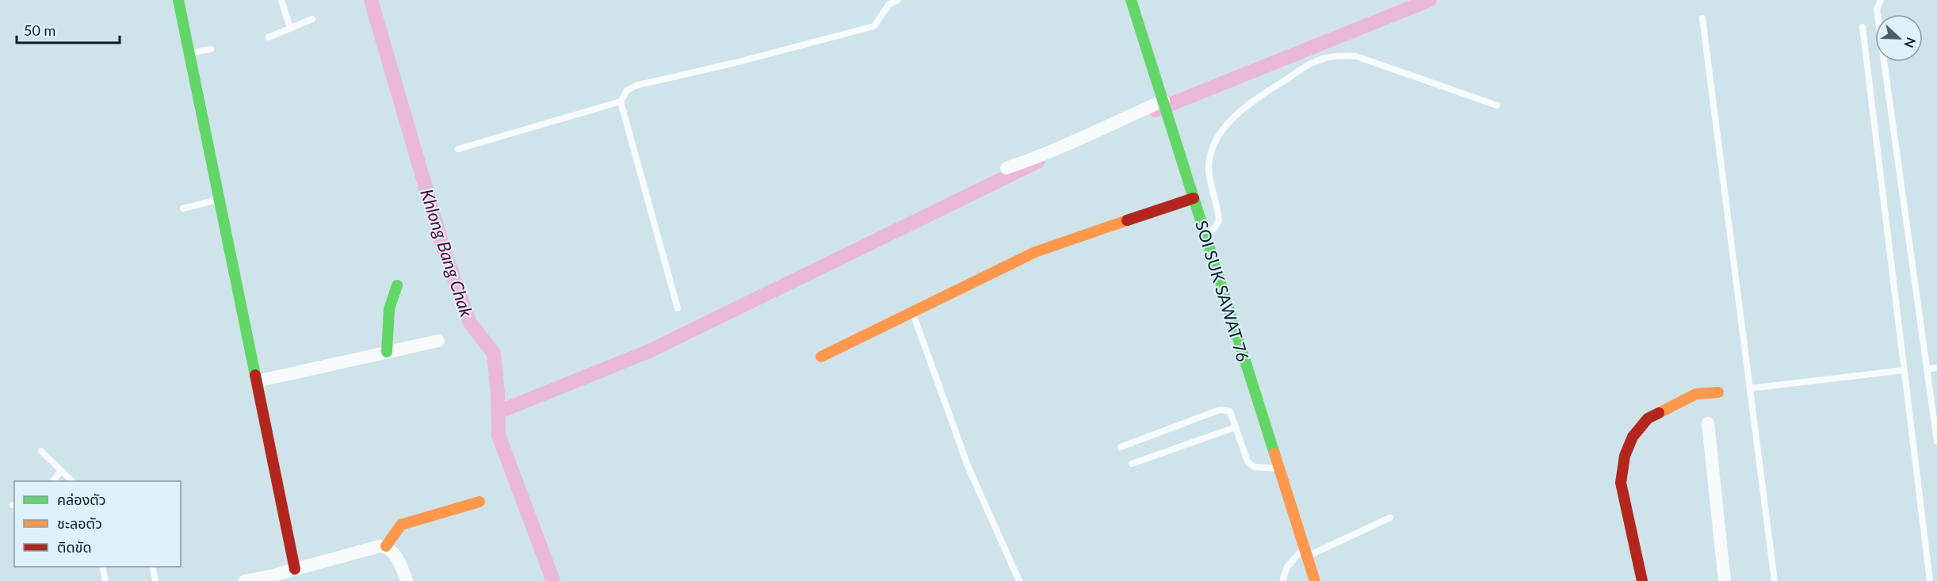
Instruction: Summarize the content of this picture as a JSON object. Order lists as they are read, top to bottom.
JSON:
{
  "streets": {
    "street": ["SOI SUK SAWAT 76"]
  },
  "water": ["Khlong Bang Chak"],
  "legend": ["คล่องตัว", "ชะลอตัว", "ติดขัด"],
  "scale_bar": "50 m",
  "north": "right"
}
